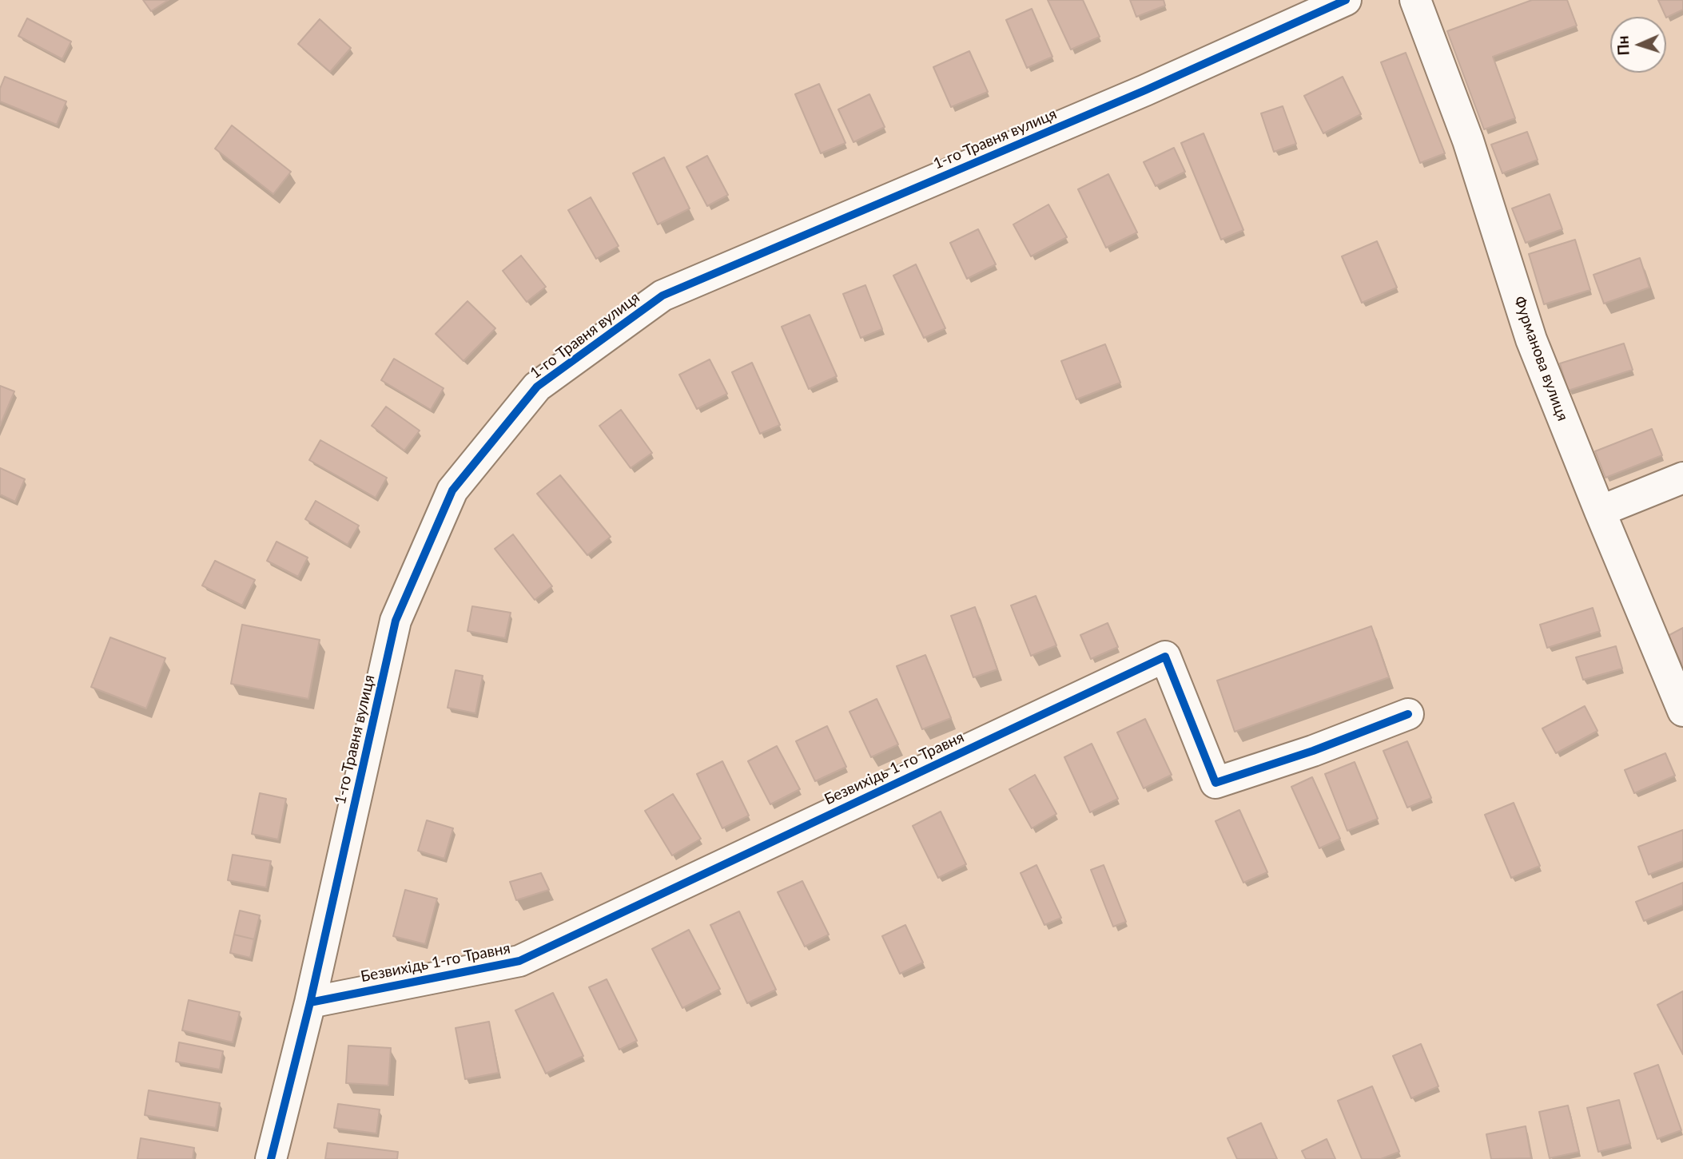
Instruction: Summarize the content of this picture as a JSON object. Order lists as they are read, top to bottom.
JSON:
{
  "streets": {
    "street": ["1-го Травня вулиця", "Фурманова вулиця", "Безвихідь 1-го Травня"]
  },
  "crossings": [
    ["1-го Травня вулиця", "Безвихідь 1-го Травня"]
  ],
  "north": "left"
}
